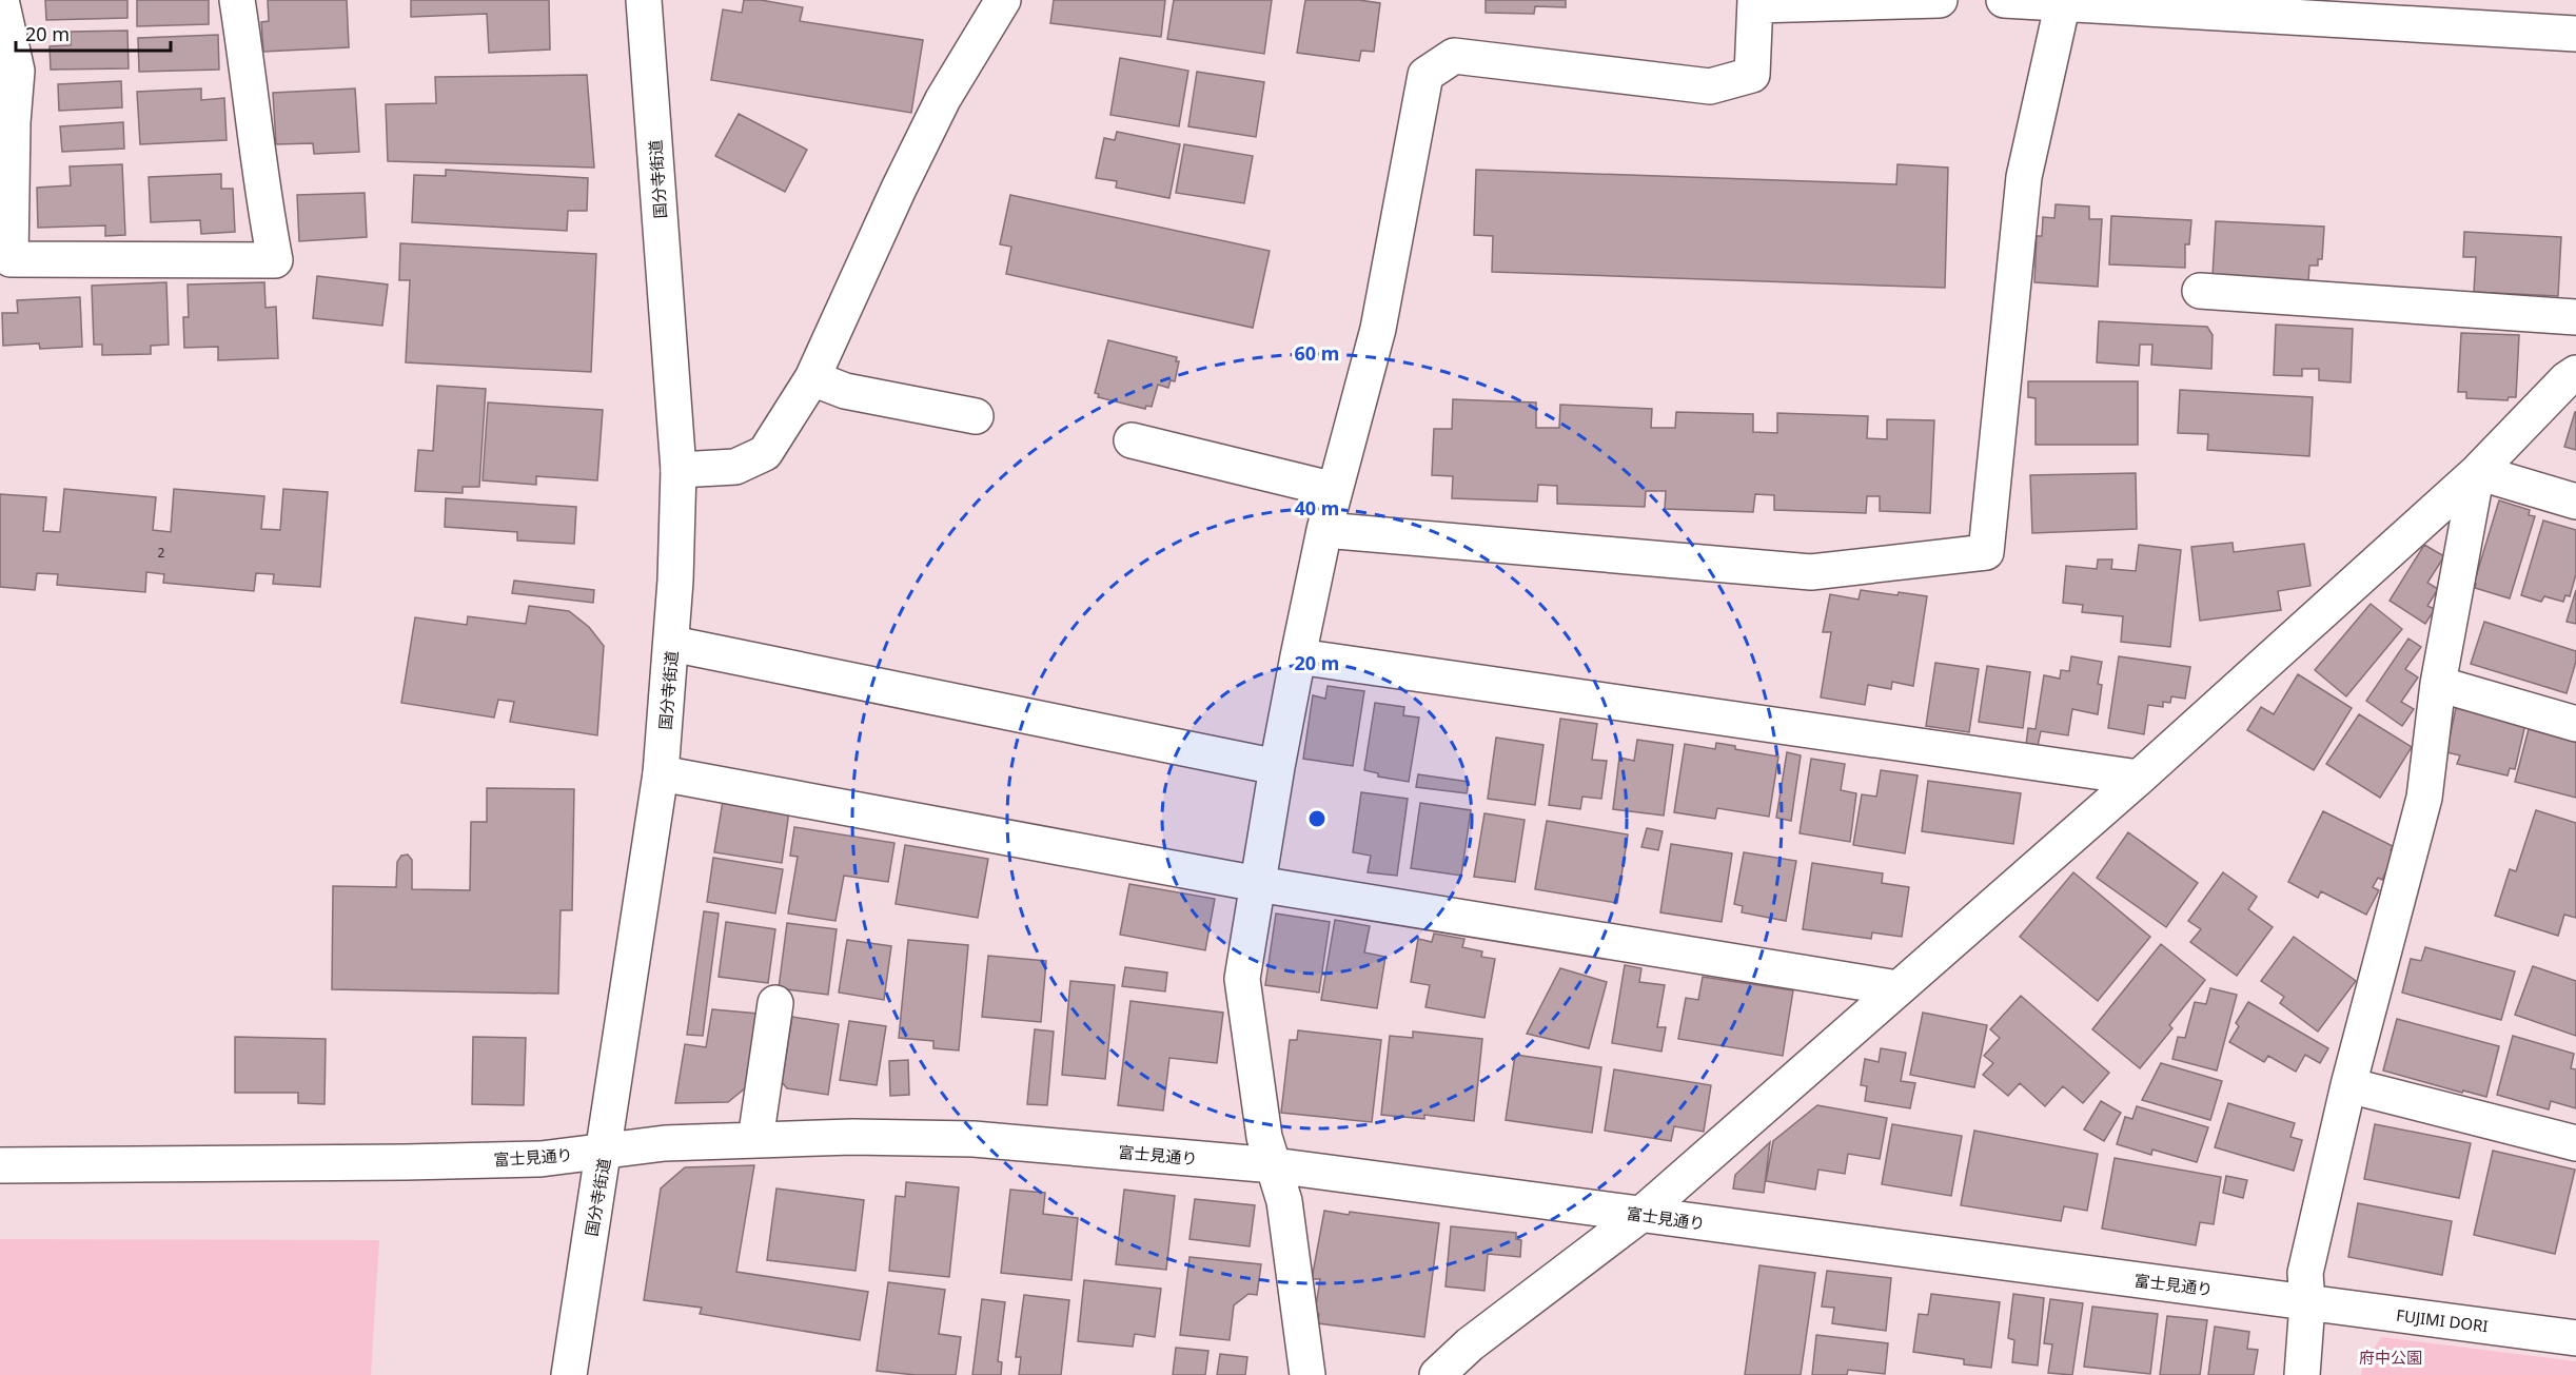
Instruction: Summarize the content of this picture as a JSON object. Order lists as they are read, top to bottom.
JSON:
{
  "streets": {
    "street": ["国分寺街道", "富士見通り", "FUJIMI DORI"]
  },
  "crossings": [
    ["国分寺街道", "富士見通り"],
    ["富士見通り", "FUJIMI DORI"]
  ],
  "parks": ["府中公園"],
  "house_numbers": ["2"],
  "scale_bar": "20 m",
  "rings": ["60 m", "40 m", "20 m"]
}
